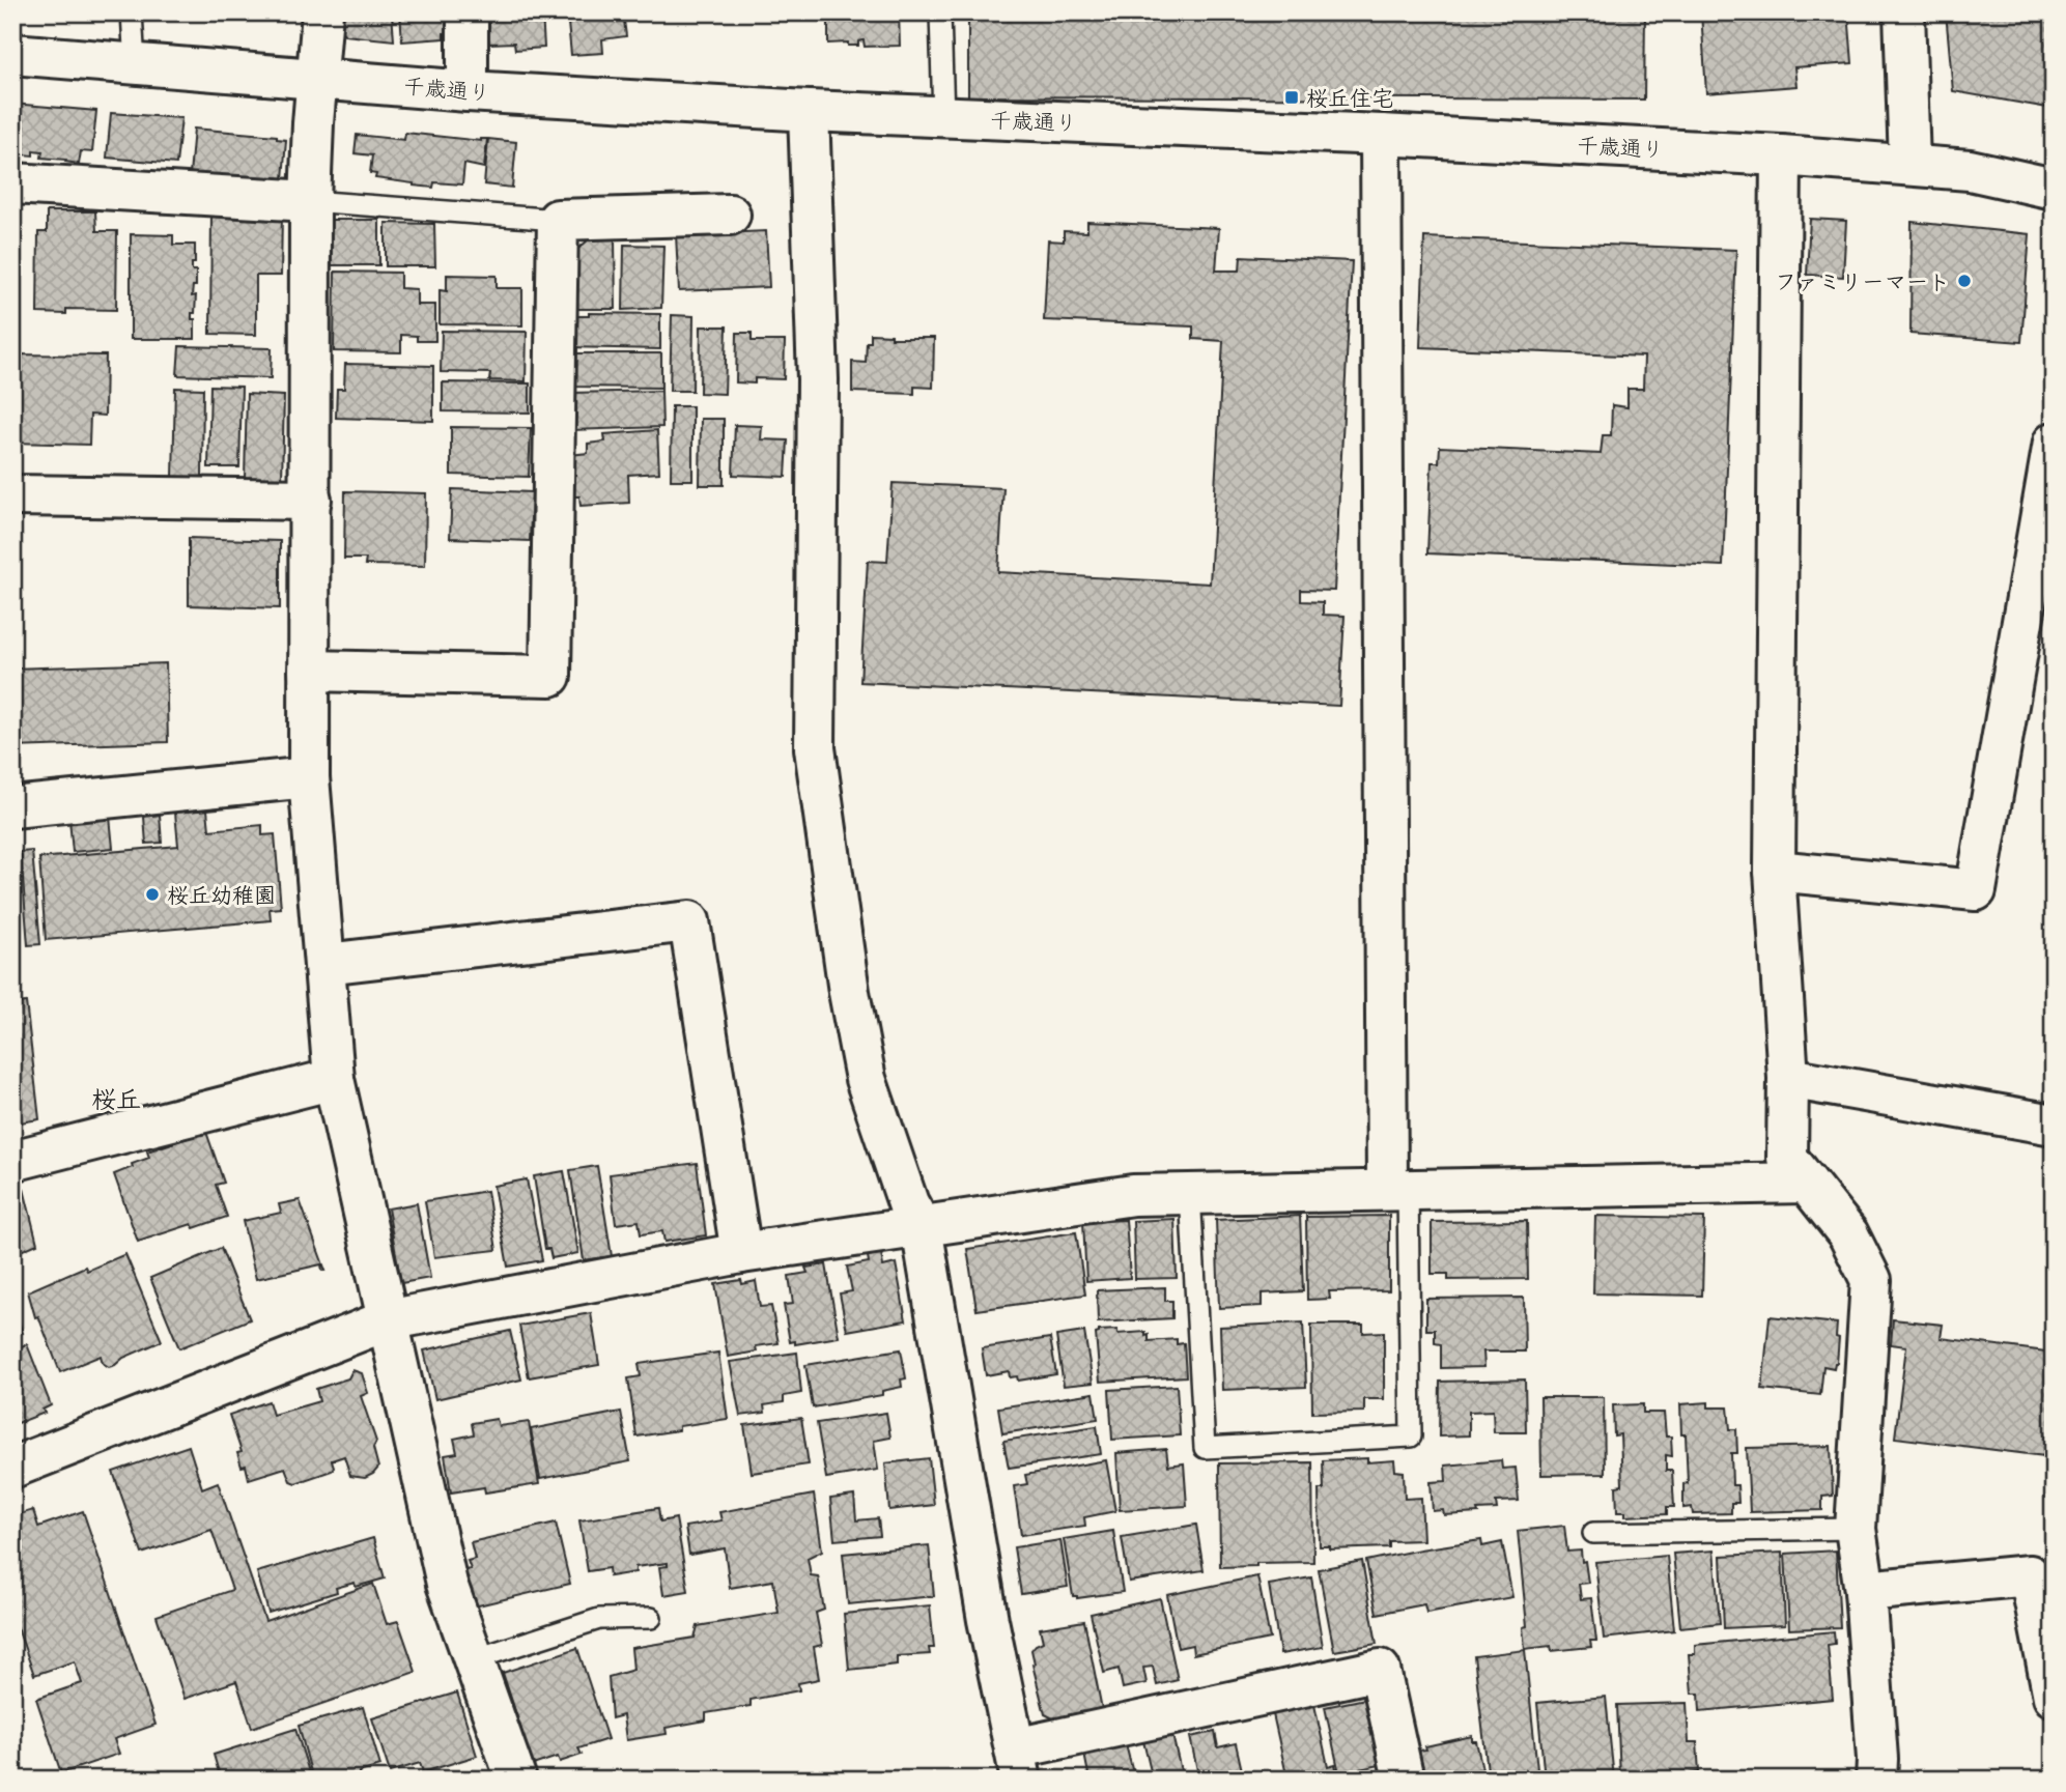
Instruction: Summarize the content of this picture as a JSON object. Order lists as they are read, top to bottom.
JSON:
{
  "streets": {
    "street": ["千歳通り"]
  },
  "districts": ["桜丘"],
  "places": {
    "transit": ["桜丘住宅"],
    "other": ["ファミリーマート", "桜丘幼稚園"]
  }
}
